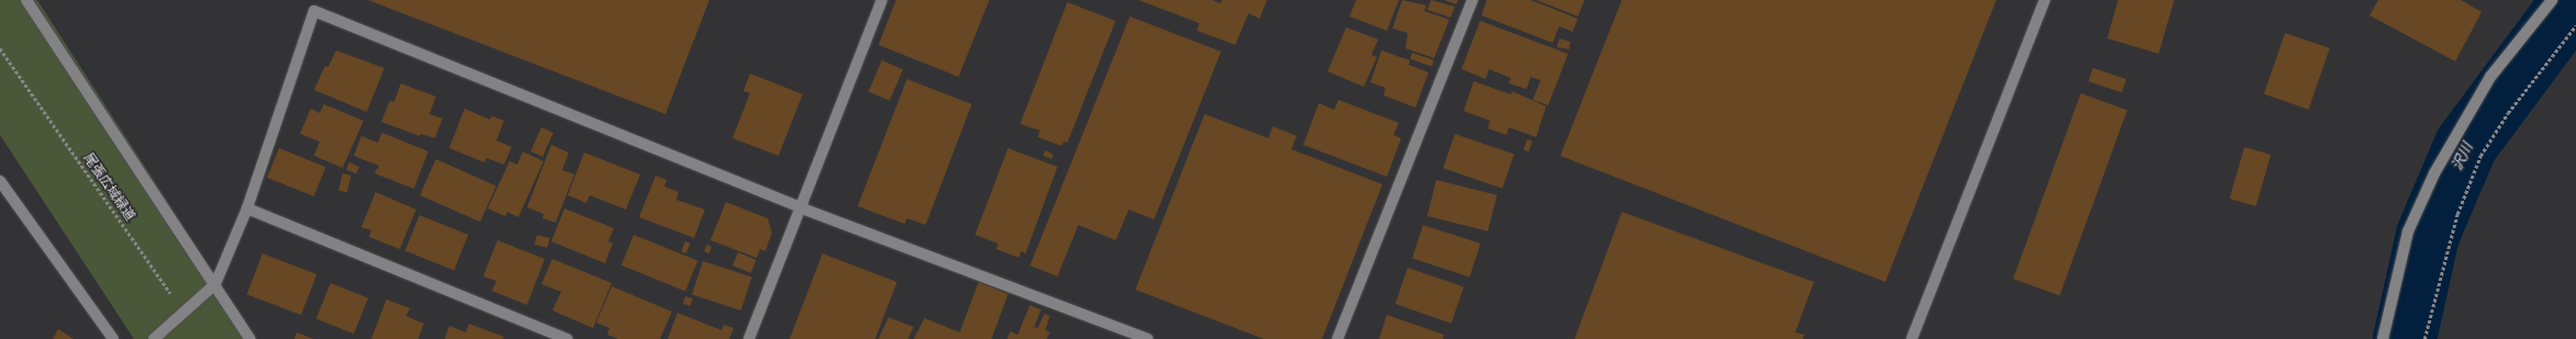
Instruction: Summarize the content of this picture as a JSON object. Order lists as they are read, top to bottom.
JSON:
{
  "streets": {
    "path": ["尾張広域緑道"]
  },
  "water": ["沢川"]
}
